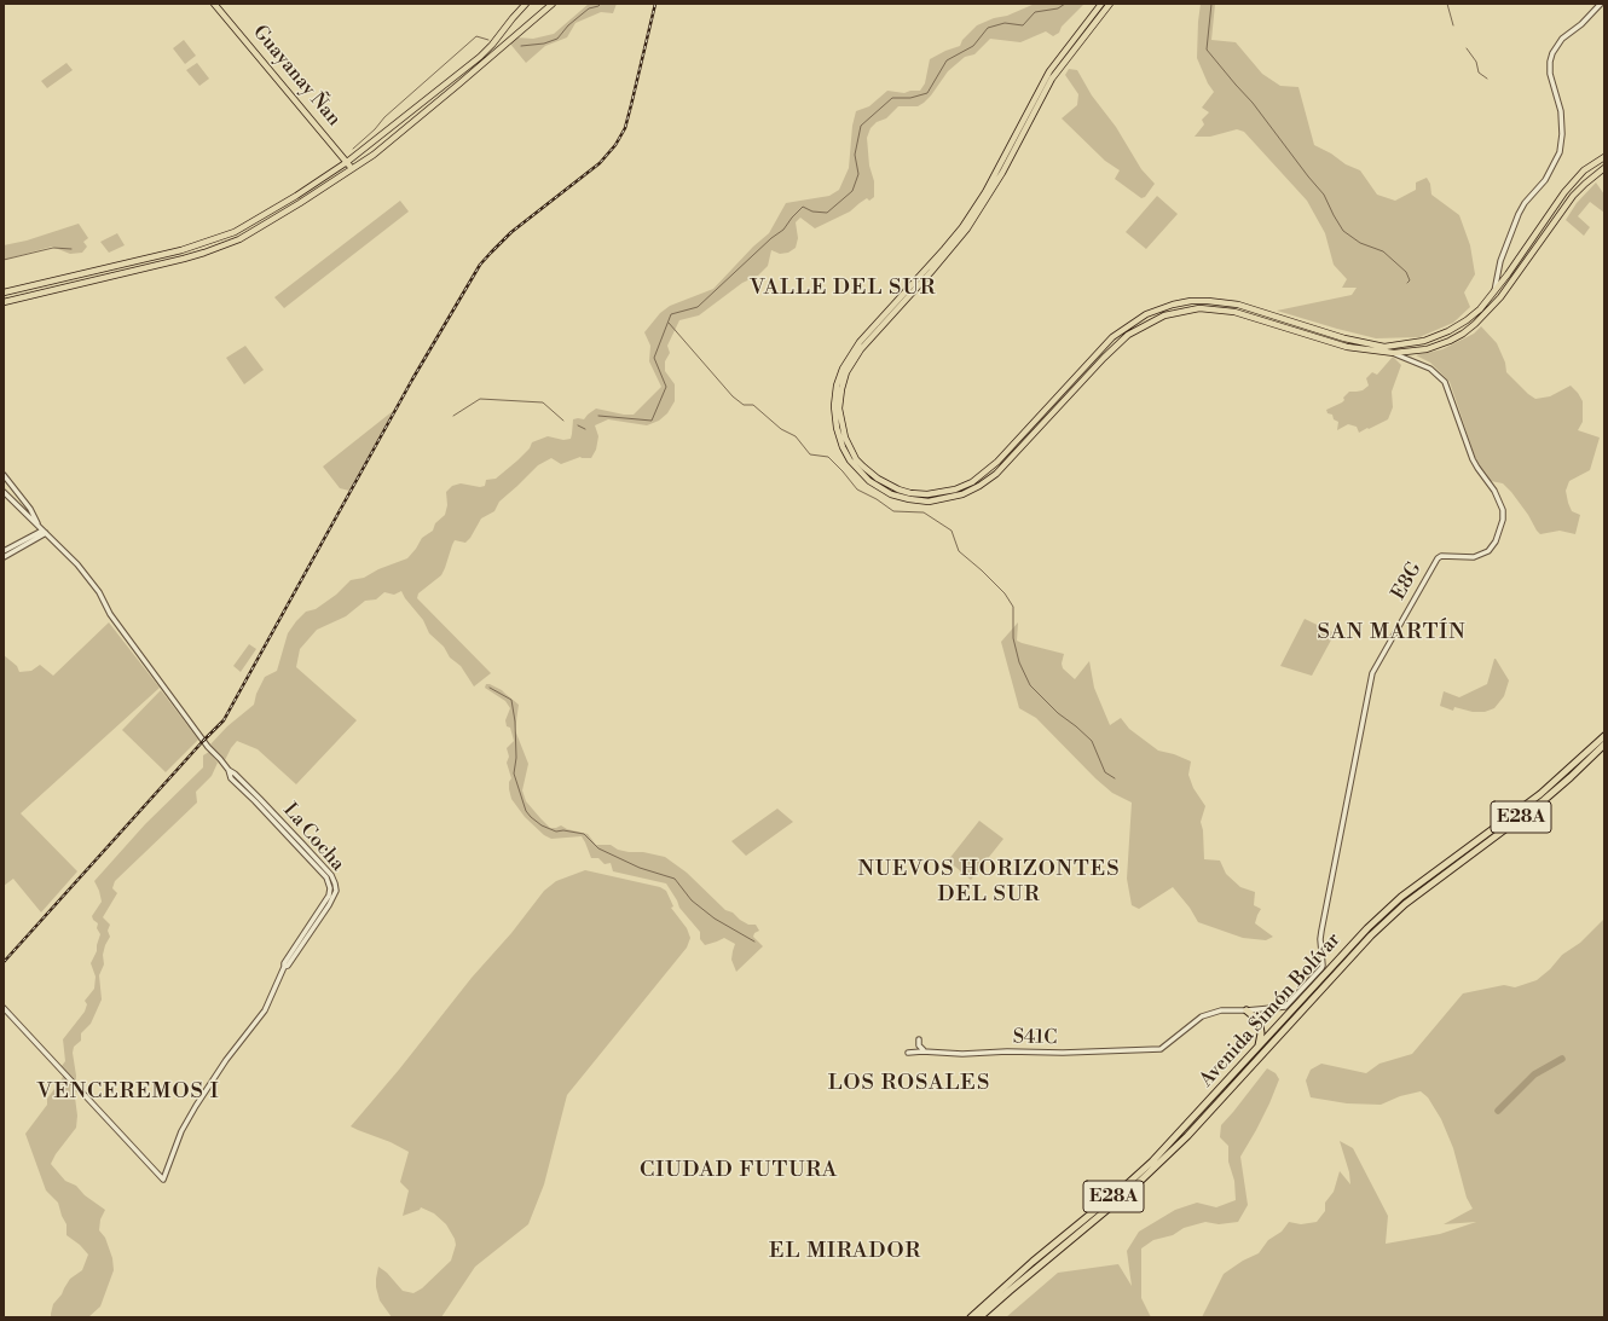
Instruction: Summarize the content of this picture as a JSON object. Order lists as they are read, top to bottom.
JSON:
{
  "streets": {
    "highway": ["E28A", "Avenida Simón Bolívar"],
    "main road": ["Guayanay Ñan"],
    "street": ["E8G", "La Cocha", "S41C"]
  },
  "crossings": [
    ["E8G", "S41C"]
  ],
  "districts": [
    "VALLE DEL SUR",
    "SAN MARTÍN",
    "NUEVOS HORIZONTES DEL SUR",
    "LOS ROSALES",
    "VENCEREMOS I",
    "CIUDAD FUTURA",
    "EL MIRADOR"
  ]
}
